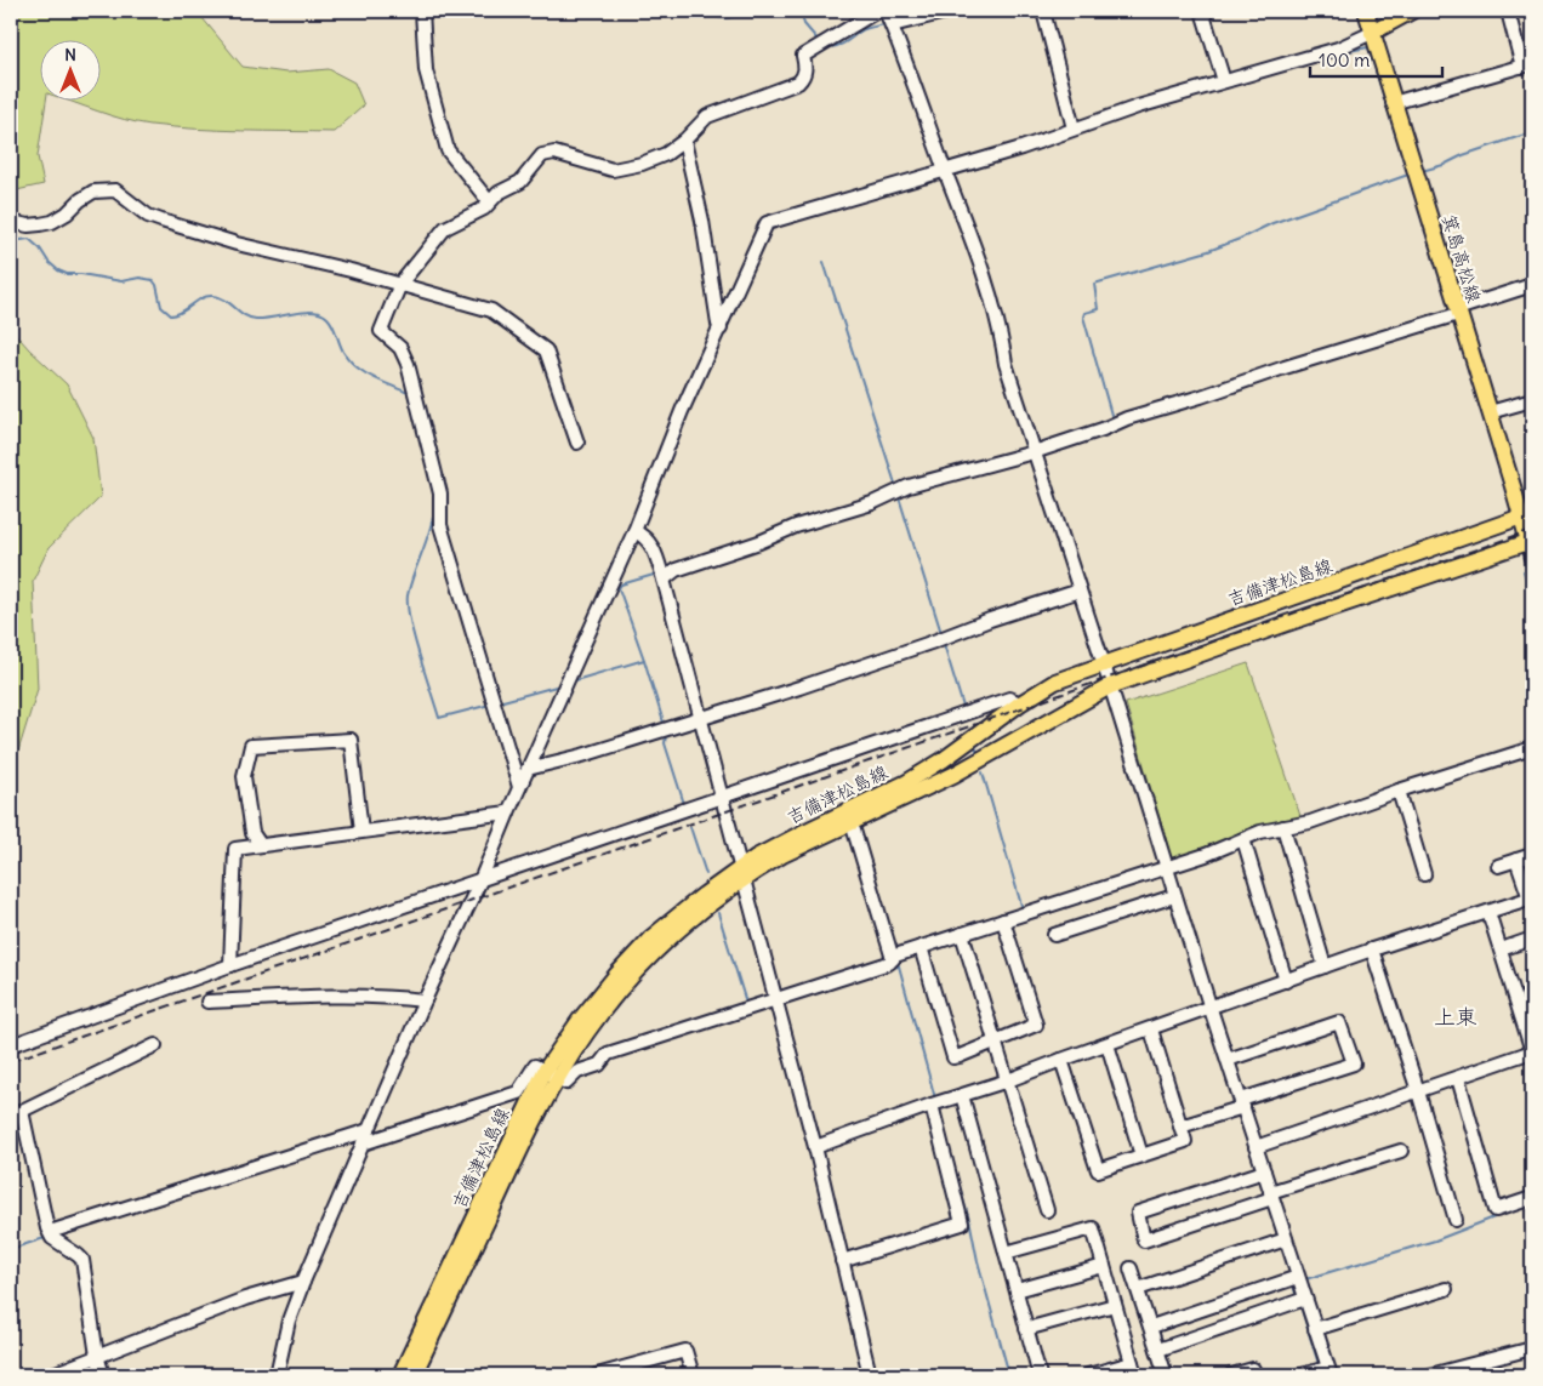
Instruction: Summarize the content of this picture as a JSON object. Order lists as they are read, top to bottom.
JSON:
{
  "streets": {
    "main road": ["箕島高松線", "吉備津松島線"]
  },
  "crossings": [
    ["箕島高松線", "吉備津松島線"]
  ],
  "districts": ["上東"],
  "scale_bar": "100 m",
  "north": "top"
}
